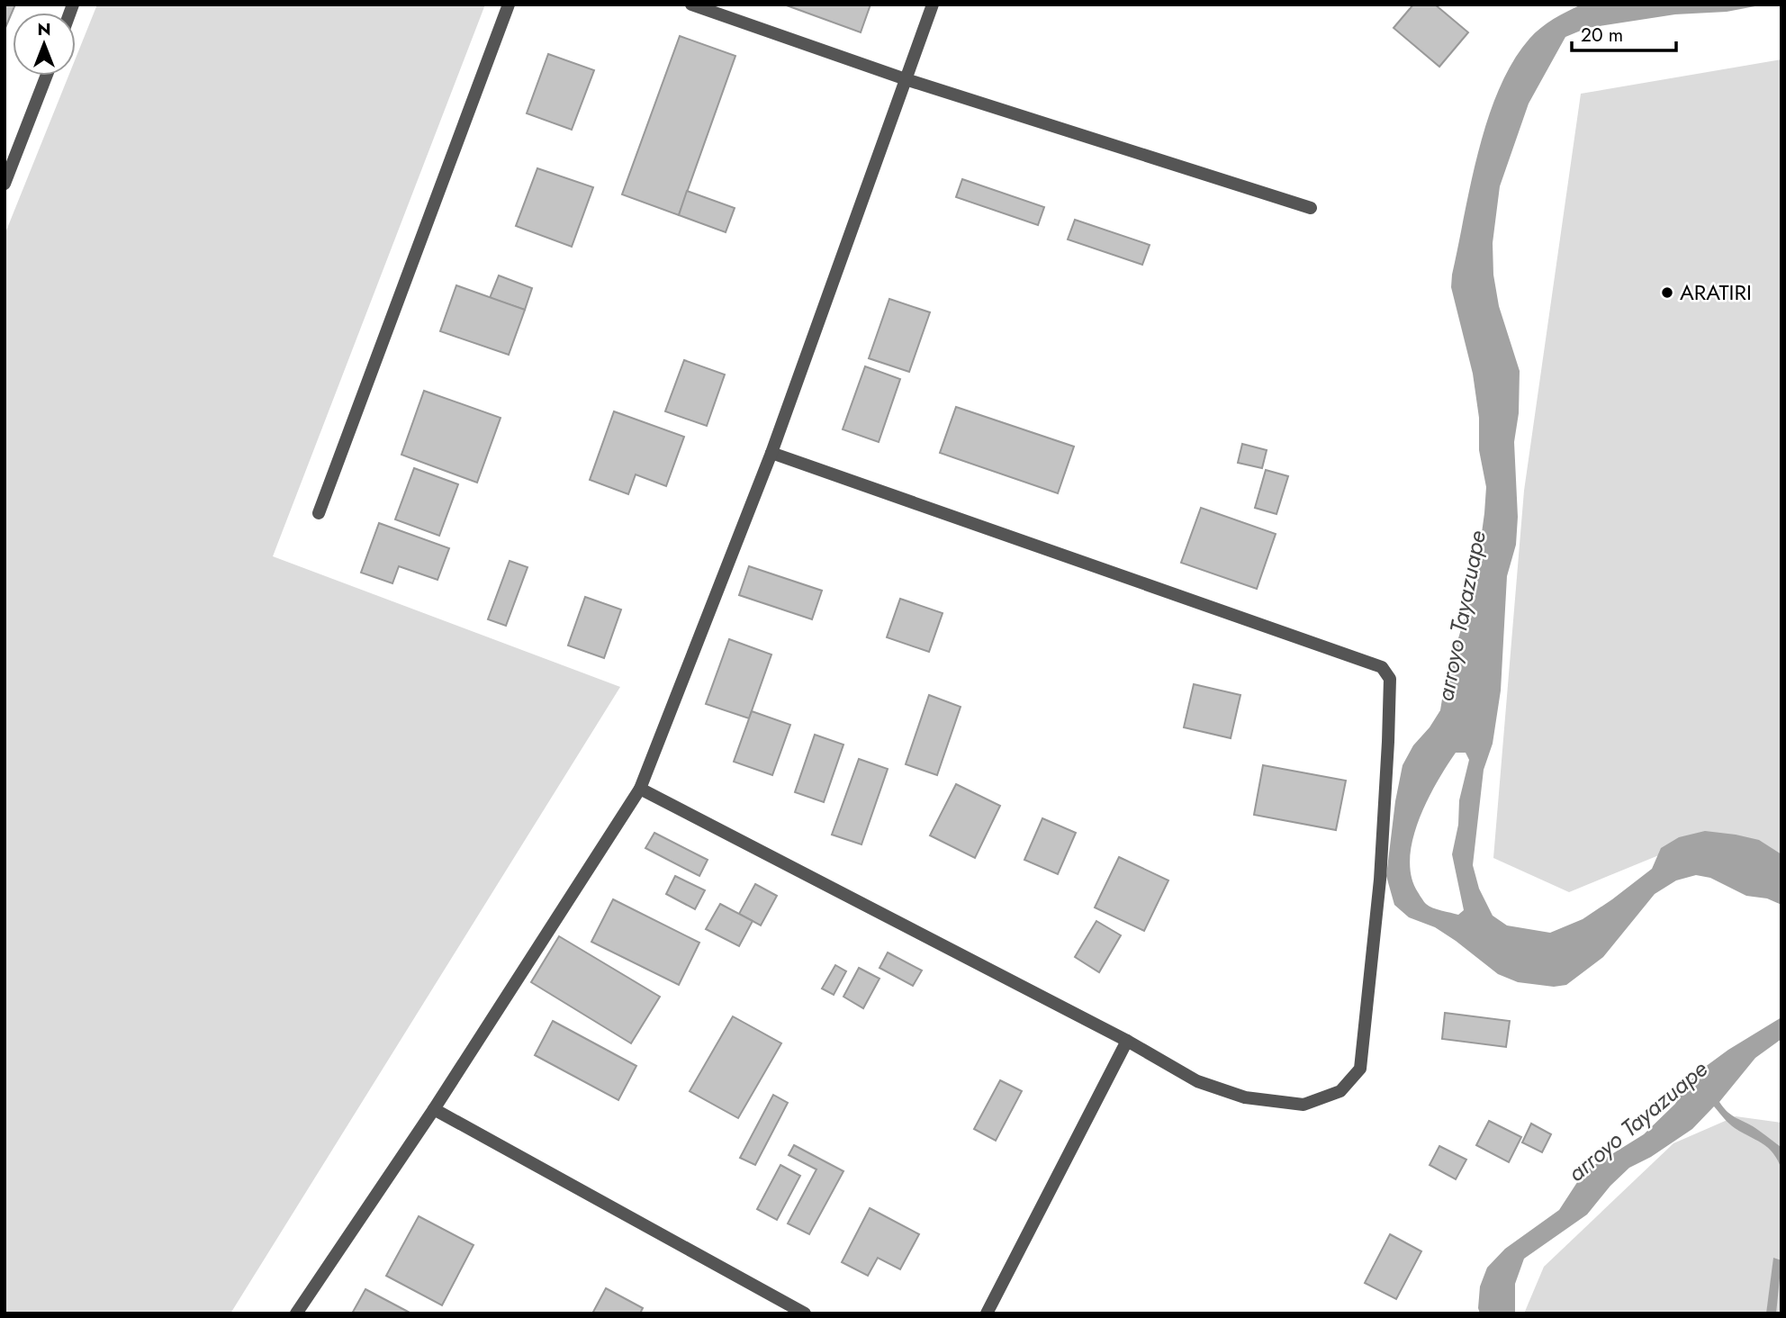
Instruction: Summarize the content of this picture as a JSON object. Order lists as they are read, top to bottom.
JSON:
{
  "water": ["arroyo Tayazuape"],
  "places": ["ARATIRI"],
  "scale_bar": "20 m",
  "north": "top"
}
